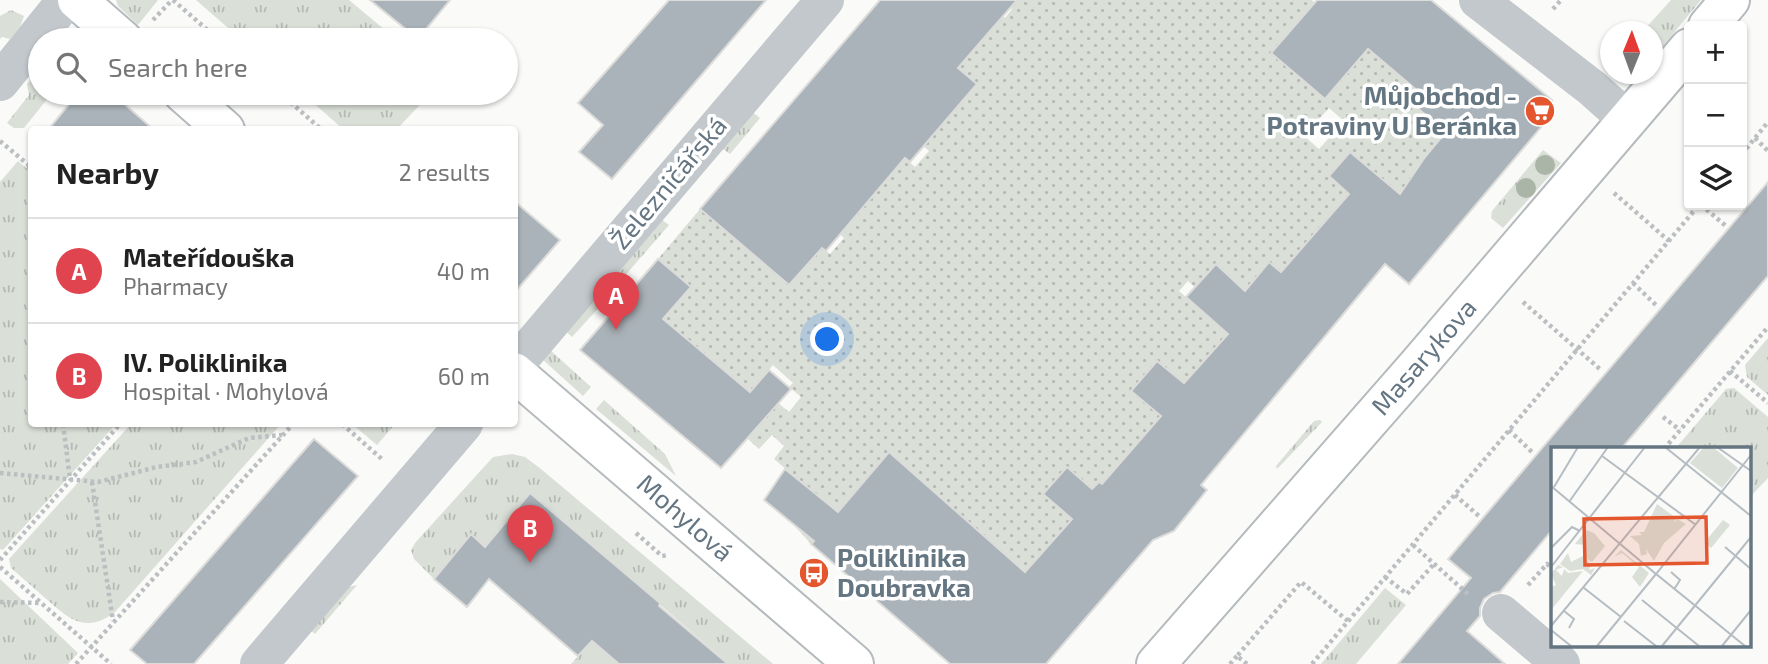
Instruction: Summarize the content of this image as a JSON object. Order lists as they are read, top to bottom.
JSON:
{
  "streets": {
    "main road": ["Masarykova", "Mohylová"],
    "street": ["Železničářská"]
  },
  "places": {
    "supermarket": ["Můjobchod - Potraviny U Beránka"],
    "bus stop": ["Poliklinika Doubravka"]
  },
  "north": "top",
  "page": {
    "map_buttons": ["+", "−"],
    "search": "Search here",
    "heading": ["Nearby", "2 results"],
    "list": [
      {
        "mark": "A",
        "name": "Mateřídouška",
        "note": "Pharmacy",
        "value": "40 m"
      },
      {
        "mark": "B",
        "name": "IV. Poliklinika",
        "note": "Hospital · Mohylová",
        "value": "60 m"
      }
    ],
    "pins": ["A", "B"]
  }
}
